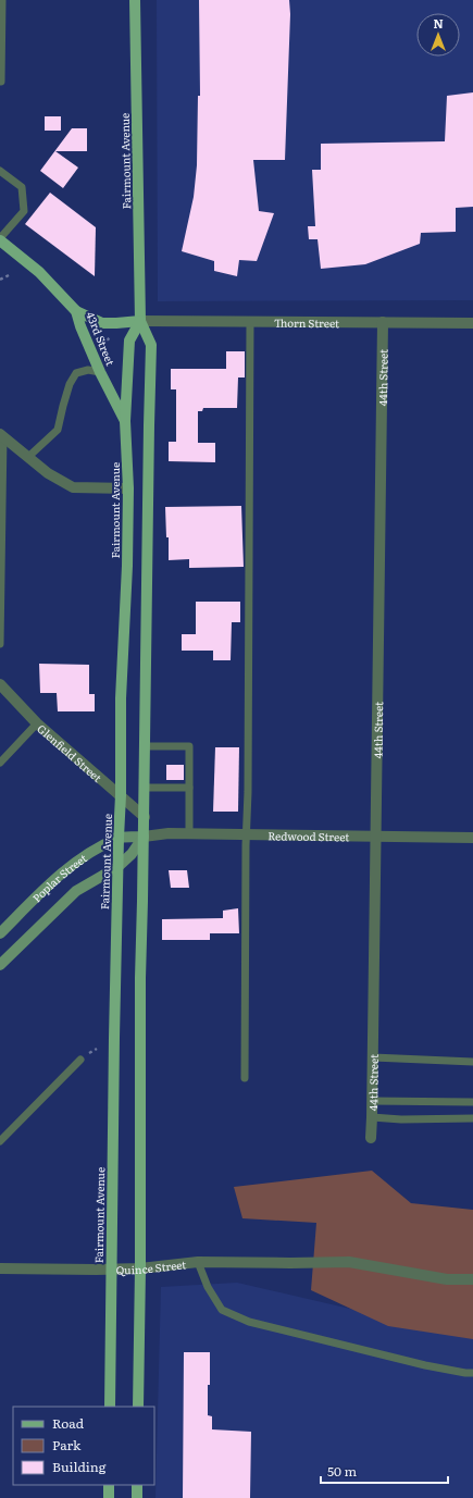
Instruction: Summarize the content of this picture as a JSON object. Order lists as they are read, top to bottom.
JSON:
{
  "streets": {
    "main road": ["Fairmount Avenue", "43rd Street"],
    "street": [
      "Thorn Street",
      "44th Street",
      "Glenfield Street",
      "Redwood Street",
      "Poplar Street",
      "Quince Street"
    ]
  },
  "crossings": [
    ["Fairmount Avenue", "Thorn Street"],
    ["Fairmount Avenue", "43rd Street"],
    ["Fairmount Avenue", "Glenfield Street"],
    ["Fairmount Avenue", "Redwood Street"],
    ["Fairmount Avenue", "Poplar Street"],
    ["Fairmount Avenue", "Quince Street"],
    ["Thorn Street", "44th Street"],
    ["44th Street", "Redwood Street"],
    ["Redwood Street", "Poplar Street"]
  ],
  "legend": ["Road", "Park", "Building"],
  "scale_bar": "50 m",
  "north": "top"
}
